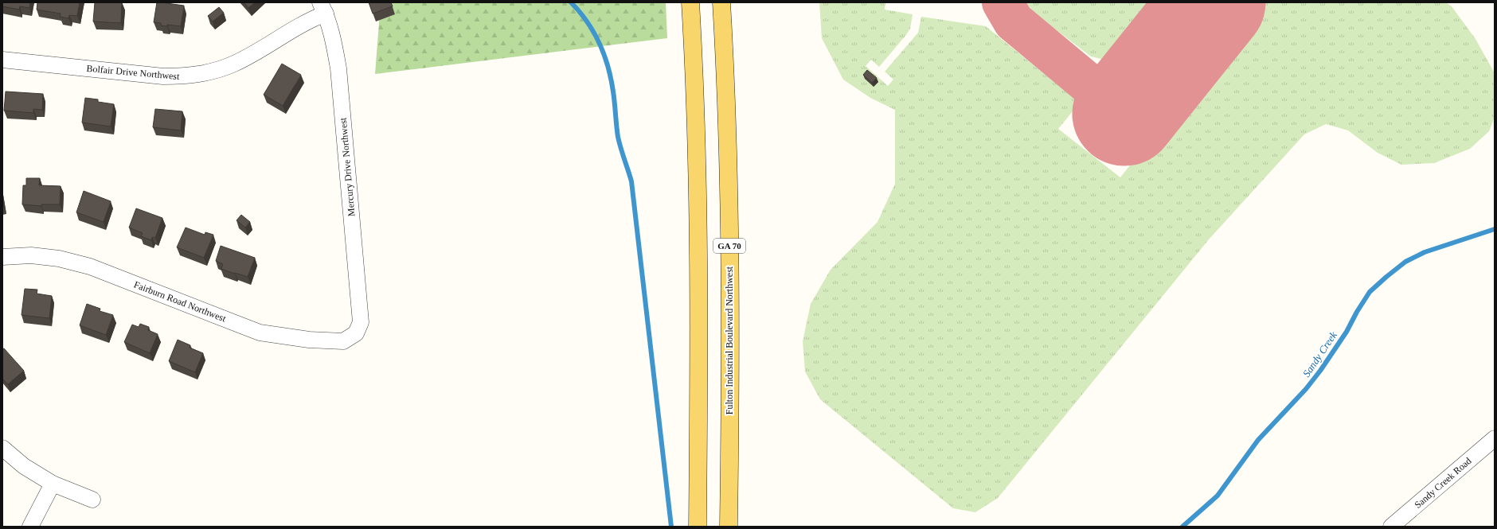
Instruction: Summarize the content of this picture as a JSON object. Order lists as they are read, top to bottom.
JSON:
{
  "streets": {
    "main road": ["GA 70", "Fulton Industrial Boulevard Northwest"],
    "street": [
      "Bolfair Drive Northwest",
      "Mercury Drive Northwest",
      "Fairburn Road Northwest",
      "Sandy Creek Road"
    ]
  },
  "crossings": [
    ["Bolfair Drive Northwest", "Mercury Drive Northwest"],
    ["Mercury Drive Northwest", "Fairburn Road Northwest"]
  ],
  "water": ["Sandy Creek"]
}
